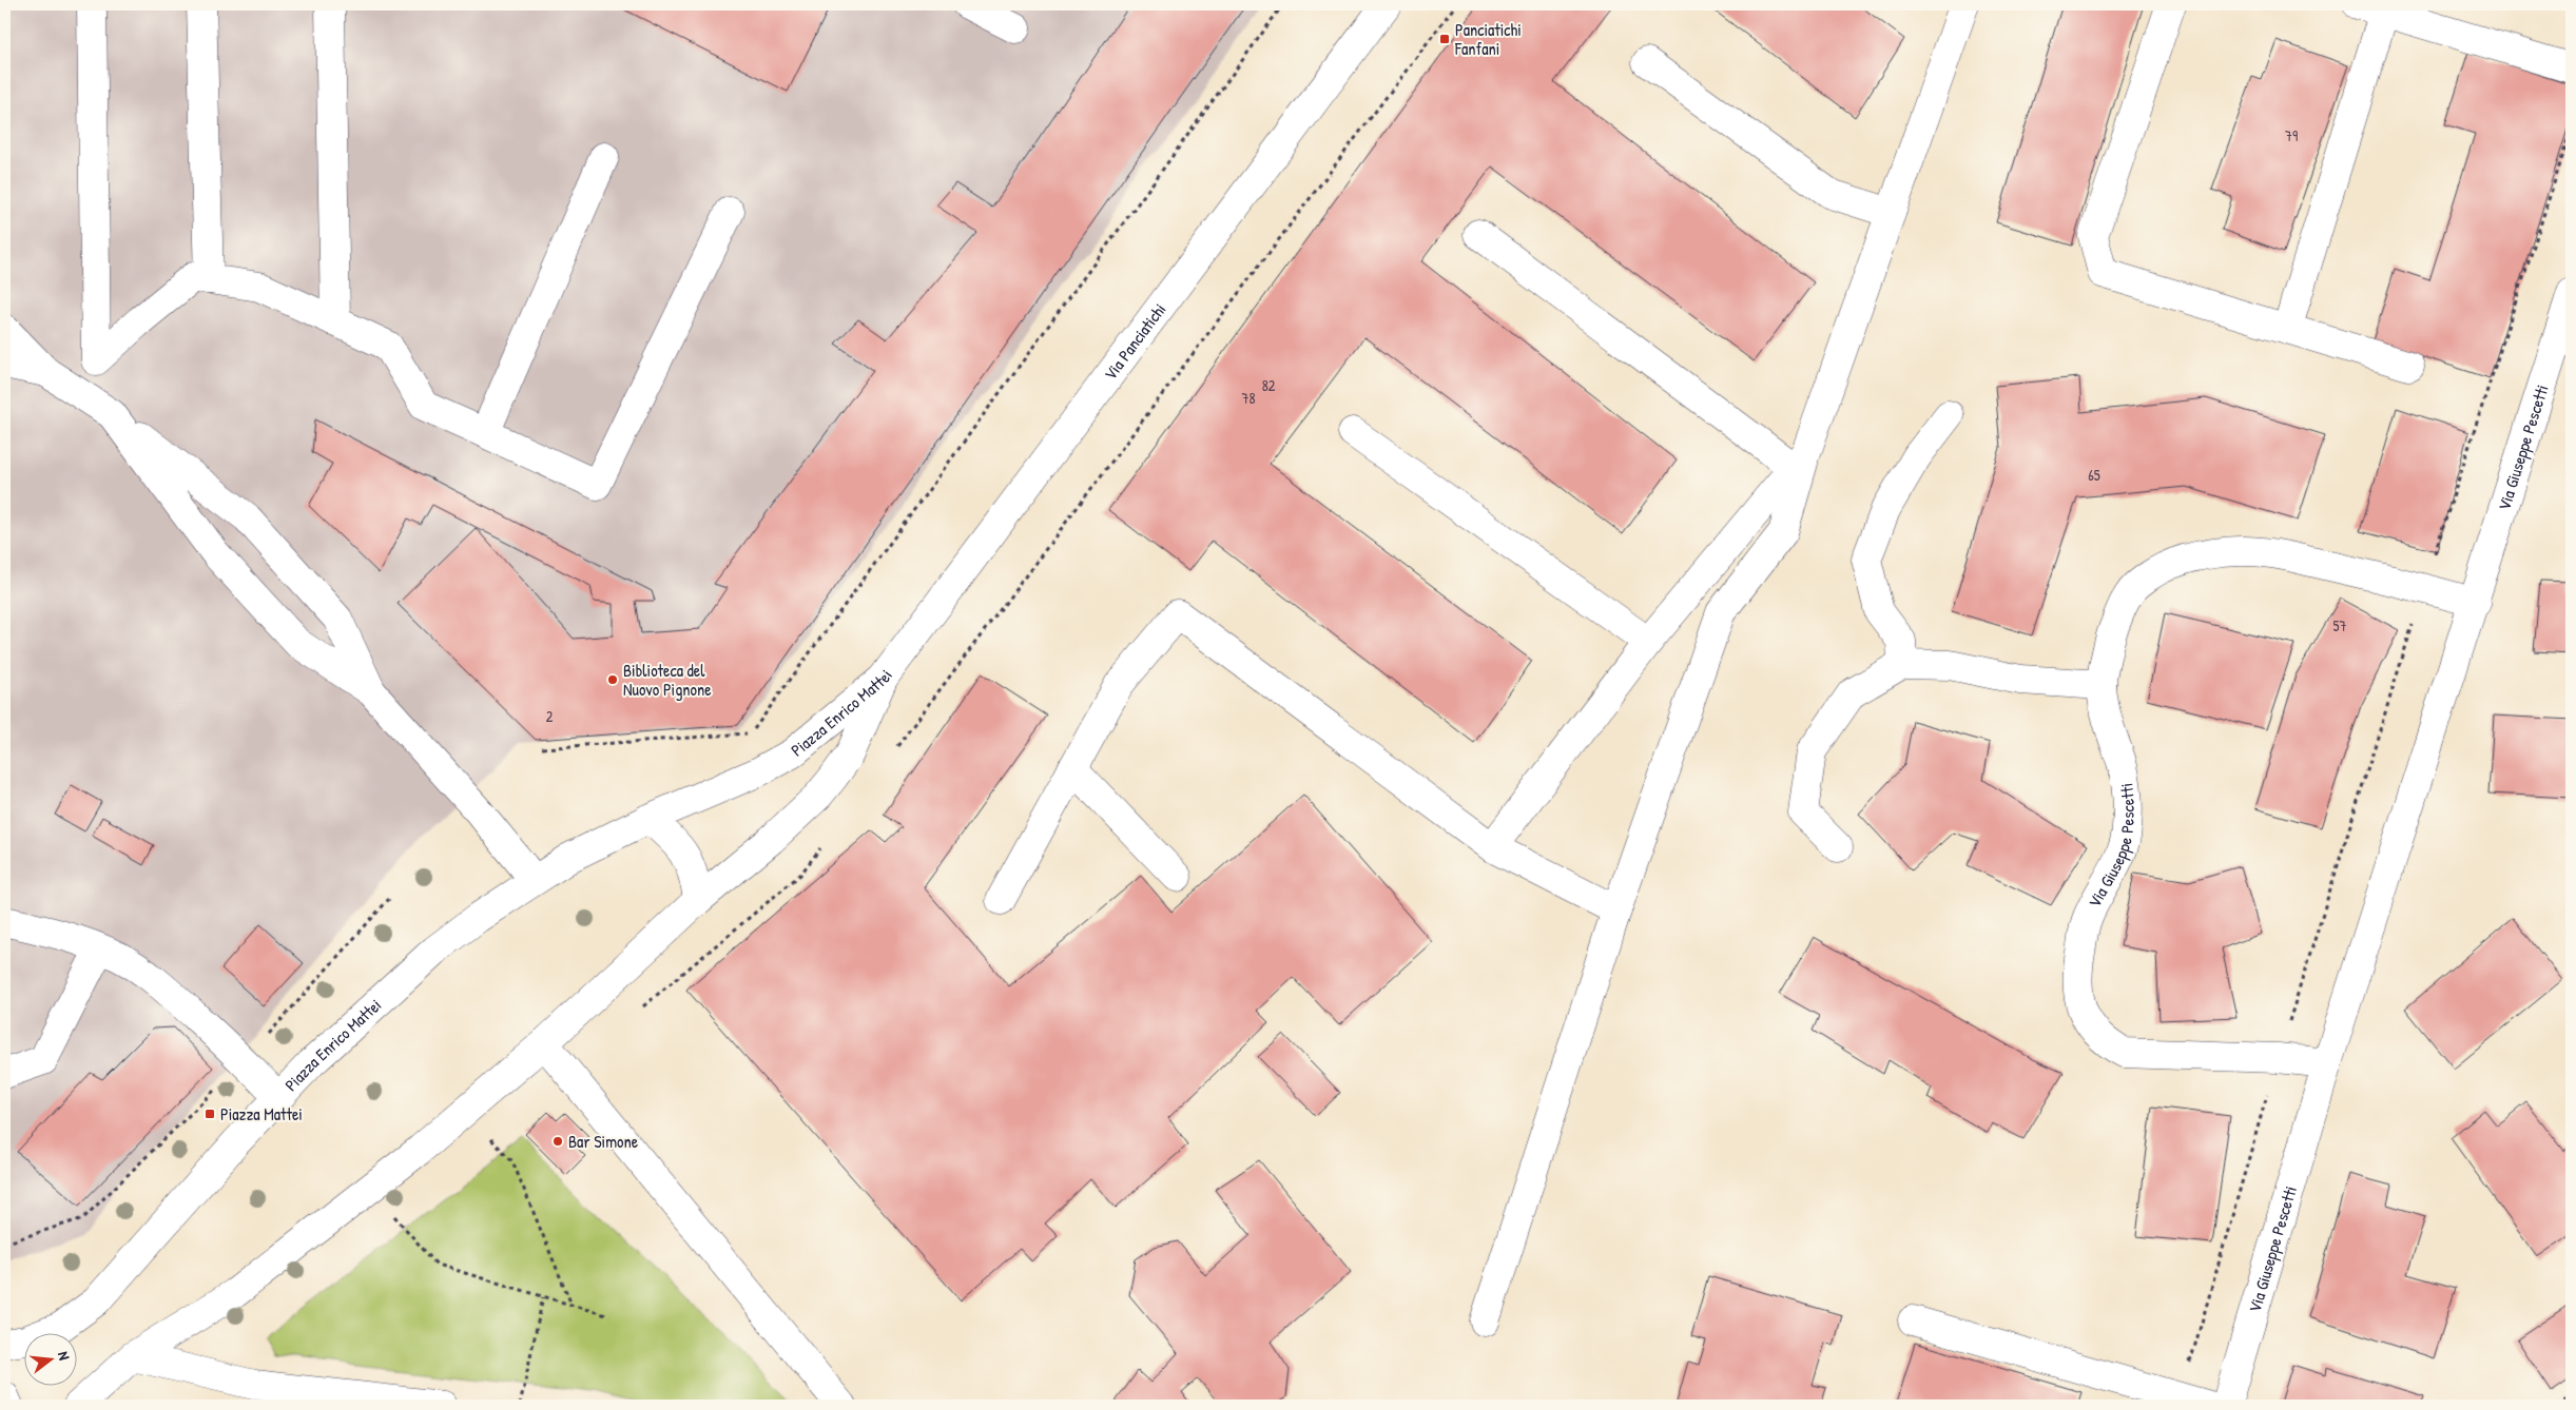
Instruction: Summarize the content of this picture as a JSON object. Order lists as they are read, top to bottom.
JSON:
{
  "streets": {
    "street": ["Via Panciatichi", "Via Giuseppe Pescetti", "Piazza Enrico Mattei"]
  },
  "crossings": [
    ["Via Panciatichi", "Piazza Enrico Mattei"]
  ],
  "places": {
    "transit": ["Panciatichi Fanfani", "Piazza Mattei"],
    "other": ["Biblioteca del Nuovo Pignone", "Bar Simone"]
  },
  "house_numbers": [
    "79",
    "82",
    "78",
    "65",
    "57",
    "2"
  ],
  "north": "right"
}
